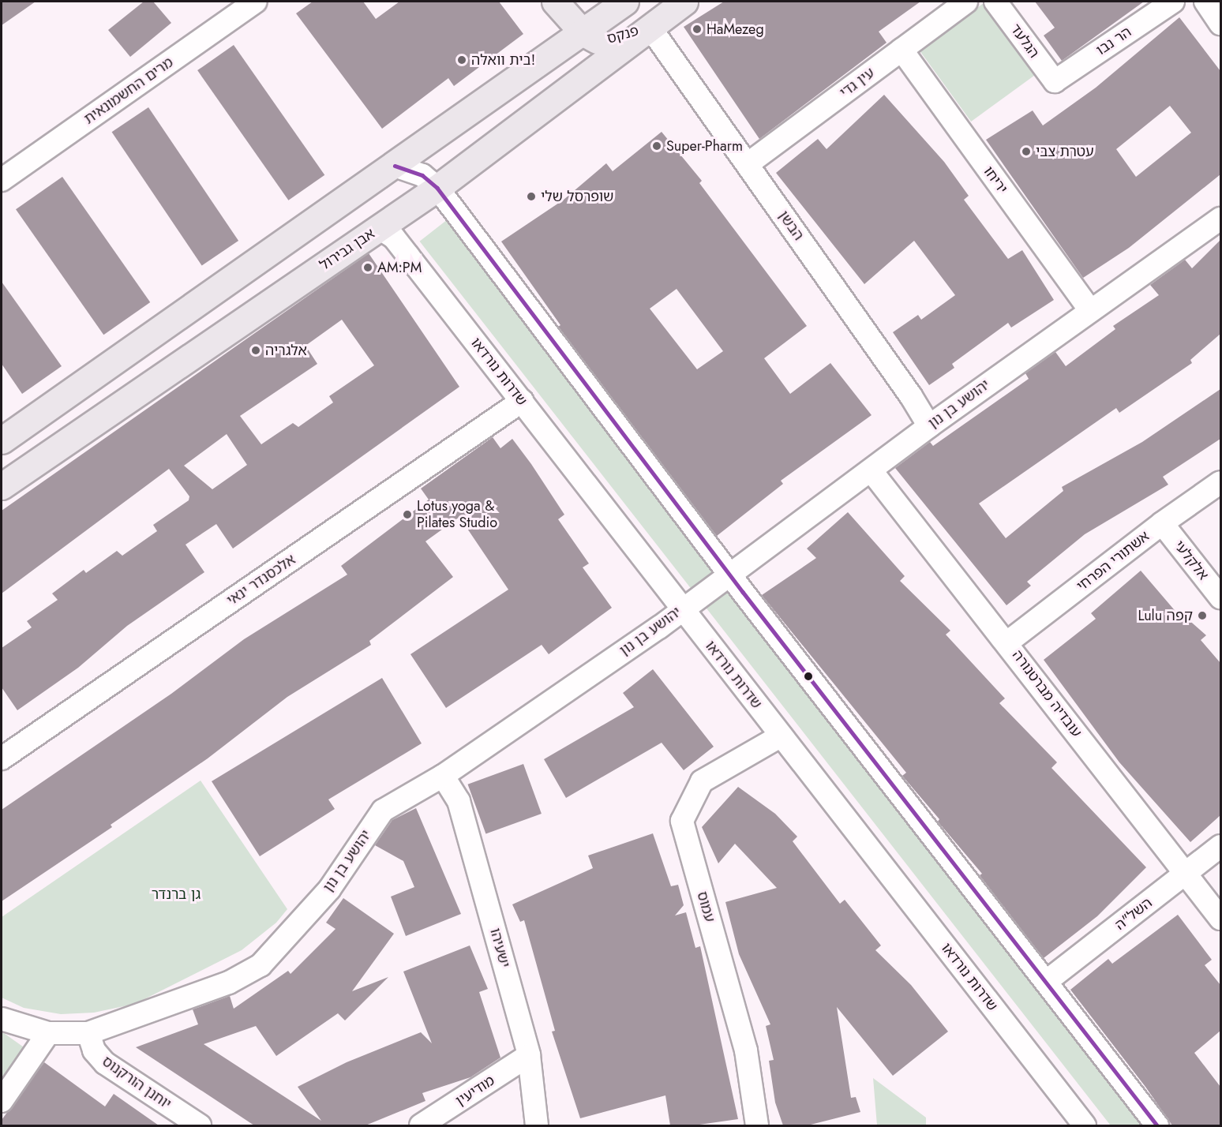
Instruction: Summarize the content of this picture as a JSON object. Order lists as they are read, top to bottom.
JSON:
{
  "streets": {
    "main road": ["פנקס", "אבן גבירול"],
    "street": [
      "הגלעד",
      "הר נבו",
      "עין גדי",
      "מרים החשמונאית",
      "יריחו",
      "הבשן",
      "שדרות נורדאו",
      "יהושע בן נון",
      "אלקלעי",
      "אשתורי הפרחי",
      "אלכסנדר ינאי",
      "עובדיה מברטנורה",
      "עמוס",
      "השל\"ה",
      "ישעיהו",
      "יוחנן הורקנוס",
      "מודיעין"
    ]
  },
  "crossings": [
    ["פנקס", "הבשן"],
    ["פנקס", "אבן גבירול"],
    ["הגלעד", "הר נבו"],
    ["עין גדי", "יריחו"],
    ["עין גדי", "הבשן"],
    ["יריחו", "יהושע בן נון"],
    ["הבשן", "אבן גבירול"],
    ["הבשן", "יהושע בן נון"],
    ["אבן גבירול", "שדרות נורדאו"],
    ["שדרות נורדאו", "יהושע בן נון"],
    ["שדרות נורדאו", "אלכסנדר ינאי"],
    ["שדרות נורדאו", "עמוס"],
    ["יהושע בן נון", "עובדיה מברטנורה"],
    ["יהושע בן נון", "ישעיהו"],
    ["יהושע בן נון", "יוחנן הורקנוס"],
    ["אלקלעי", "אשתורי הפרחי"],
    ["אשתורי הפרחי", "עובדיה מברטנורה"],
    ["עובדיה מברטנורה", "השל\"ה"],
    ["ישעיהו", "מודיעין"]
  ],
  "parks": ["גן ברנדר"],
  "places": [
    "HaMezeg",
    "בית וואלה!",
    "Super-Pharm",
    "עטרת צבי",
    "שופרסל שלי",
    "AM:PM",
    "אלגריה",
    "Lotus yoga & Pilates Studio",
    "Lulu קפה"
  ]
}
